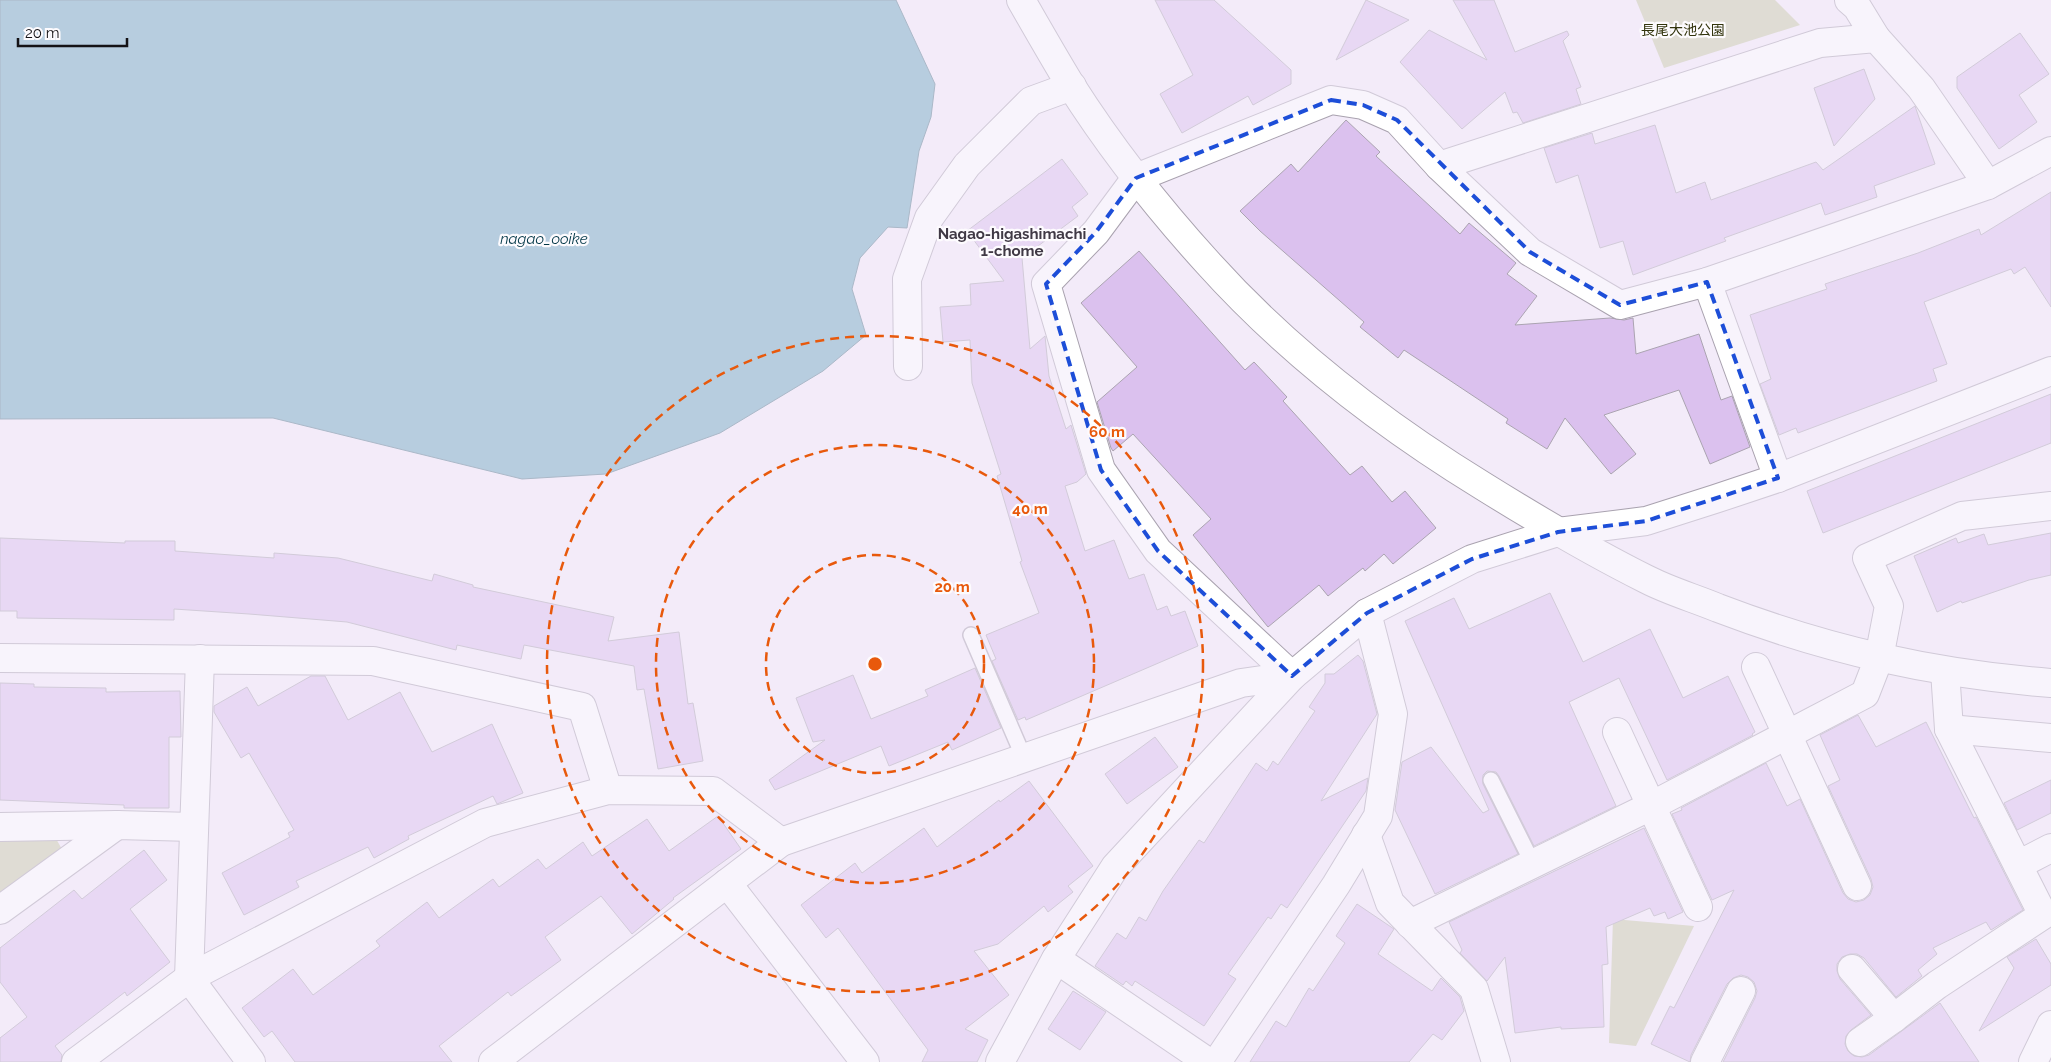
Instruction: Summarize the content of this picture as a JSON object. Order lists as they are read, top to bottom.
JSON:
{
  "districts": ["Nagao-higashimachi 1-chome"],
  "water": ["nagao_ooike"],
  "parks": ["長尾大池公園"],
  "scale_bar": "20 m",
  "rings": ["60 m", "40 m", "20 m"]
}
